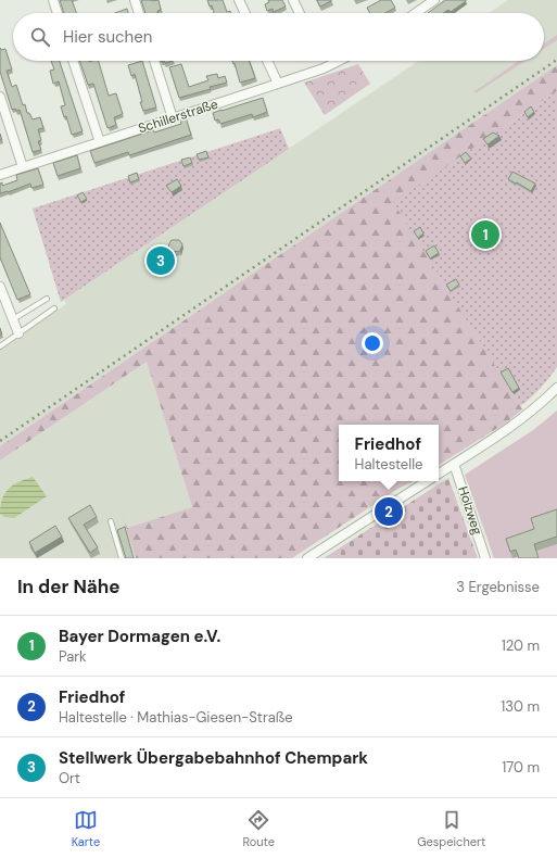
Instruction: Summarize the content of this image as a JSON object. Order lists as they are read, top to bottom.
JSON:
{
  "streets": {
    "street": ["Schillerstraße", "Holzweg"]
  },
  "page": {
    "search": "Hier suchen",
    "pins": ["1", "3", "2"],
    "popup": ["Friedhof", "Haltestelle"],
    "heading": ["In der Nähe", "3 Ergebnisse"],
    "list": [
      {
        "mark": "1",
        "name": "Bayer Dormagen e.V.",
        "note": "Park",
        "value": "120 m"
      },
      {
        "mark": "2",
        "name": "Friedhof",
        "note": "Haltestelle · Mathias-Giesen-Straße",
        "value": "130 m"
      },
      {
        "mark": "3",
        "name": "Stellwerk Übergabebahnhof Chempark",
        "note": "Ort",
        "value": "170 m"
      }
    ],
    "nav": ["Karte", "Route", "Gespeichert"]
  }
}
